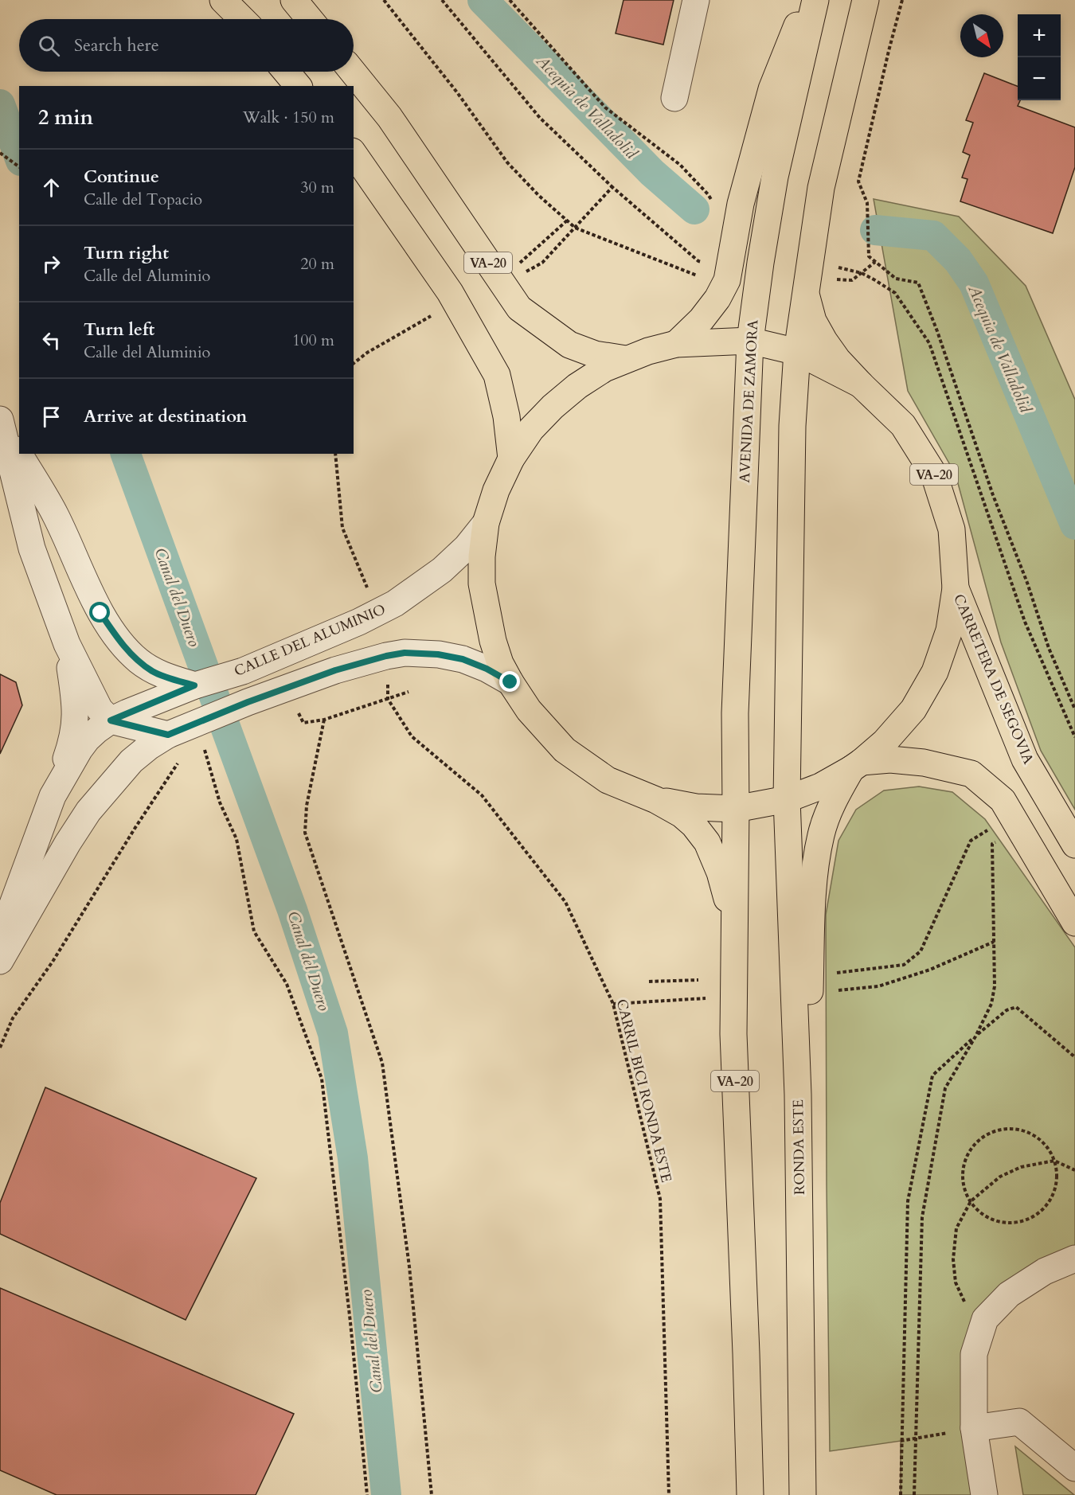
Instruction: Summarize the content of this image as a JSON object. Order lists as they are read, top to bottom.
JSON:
{
  "streets": {
    "main road": [
      "VA-20",
      "AVENIDA DE ZAMORA",
      "CARRETERA DE SEGOVIA",
      "RONDA ESTE"
    ],
    "street": ["CALLE DEL ALUMINIO"],
    "path": ["CARRIL BICI RONDA ESTE"]
  },
  "crossings": [
    ["VA-20", "AVENIDA DE ZAMORA"],
    ["VA-20", "CALLE DEL ALUMINIO"],
    ["VA-20", "CARRETERA DE SEGOVIA"],
    ["VA-20", "RONDA ESTE"]
  ],
  "water": ["Acequia de Valladolid", "Canal del Duero"],
  "north": "bottom right",
  "page": {
    "map_buttons": ["+", "−"],
    "search": "Search here",
    "heading": ["2 min", "Walk · 150 m"],
    "list": [
      ["Continue", "Calle del Topacio", "30 m"],
      ["Turn right", "Calle del Aluminio", "20 m"],
      ["Turn left", "Calle del Aluminio", "100 m"],
      "Arrive at destination"
    ]
  }
}
